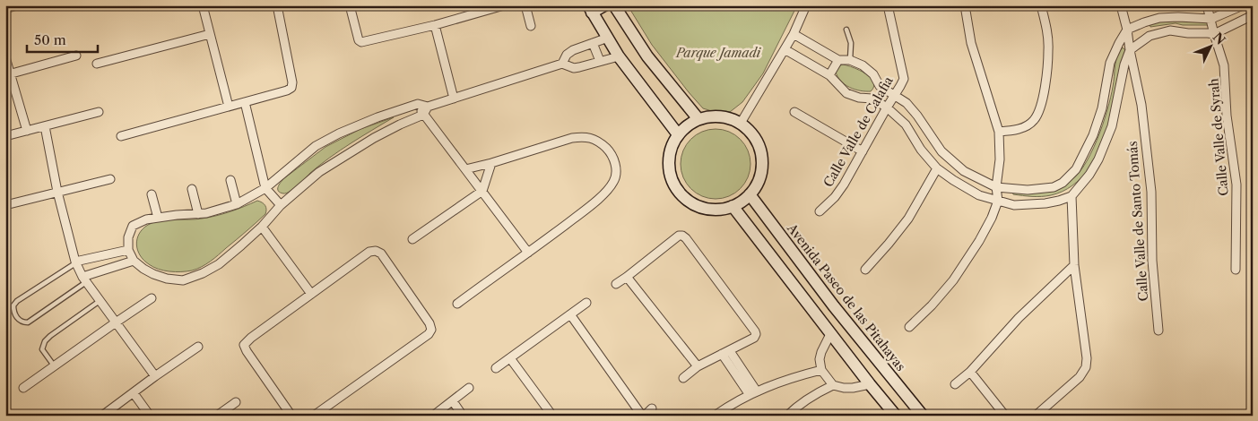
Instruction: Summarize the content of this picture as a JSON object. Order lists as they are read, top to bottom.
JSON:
{
  "streets": {
    "street": [
      "Calle Valle de Calafia",
      "Calle Valle de Syrah",
      "Calle Valle de Santo Tomás",
      "Avenida Paseo de las Pitahayas"
    ]
  },
  "parks": ["Parque Jamadi"],
  "scale_bar": "50 m",
  "north": "top right"
}
